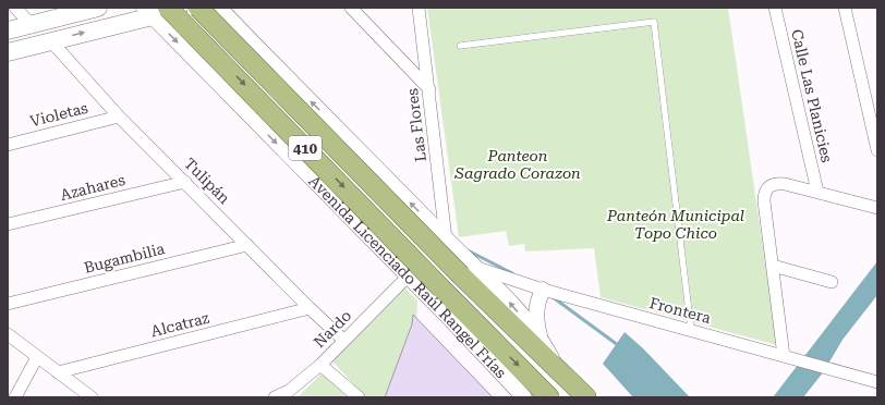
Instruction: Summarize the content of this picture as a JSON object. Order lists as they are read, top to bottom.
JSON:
{
  "streets": {
    "main road": ["410"],
    "street": [
      "Calle Las Planicies",
      "Violetas",
      "Las Flores",
      "Tulipán",
      "Azahares",
      "Bugambilia",
      "Avenida Licenciado Raúl Rangel Frías",
      "Frontera",
      "Alcatraz",
      "Nardo"
    ]
  },
  "crossings": [
    ["Violetas", "Tulipán"],
    ["410", "Avenida Licenciado Raúl Rangel Frías"],
    ["410", "Frontera"],
    ["Tulipán", "Azahares"],
    ["Tulipán", "Bugambilia"],
    ["Tulipán", "Alcatraz"],
    ["Tulipán", "Nardo"],
    ["Avenida Licenciado Raúl Rangel Frías", "Nardo"]
  ],
  "parks": ["Panteon Sagrado Corazon", "Panteón Municipal Topo Chico"]
}
